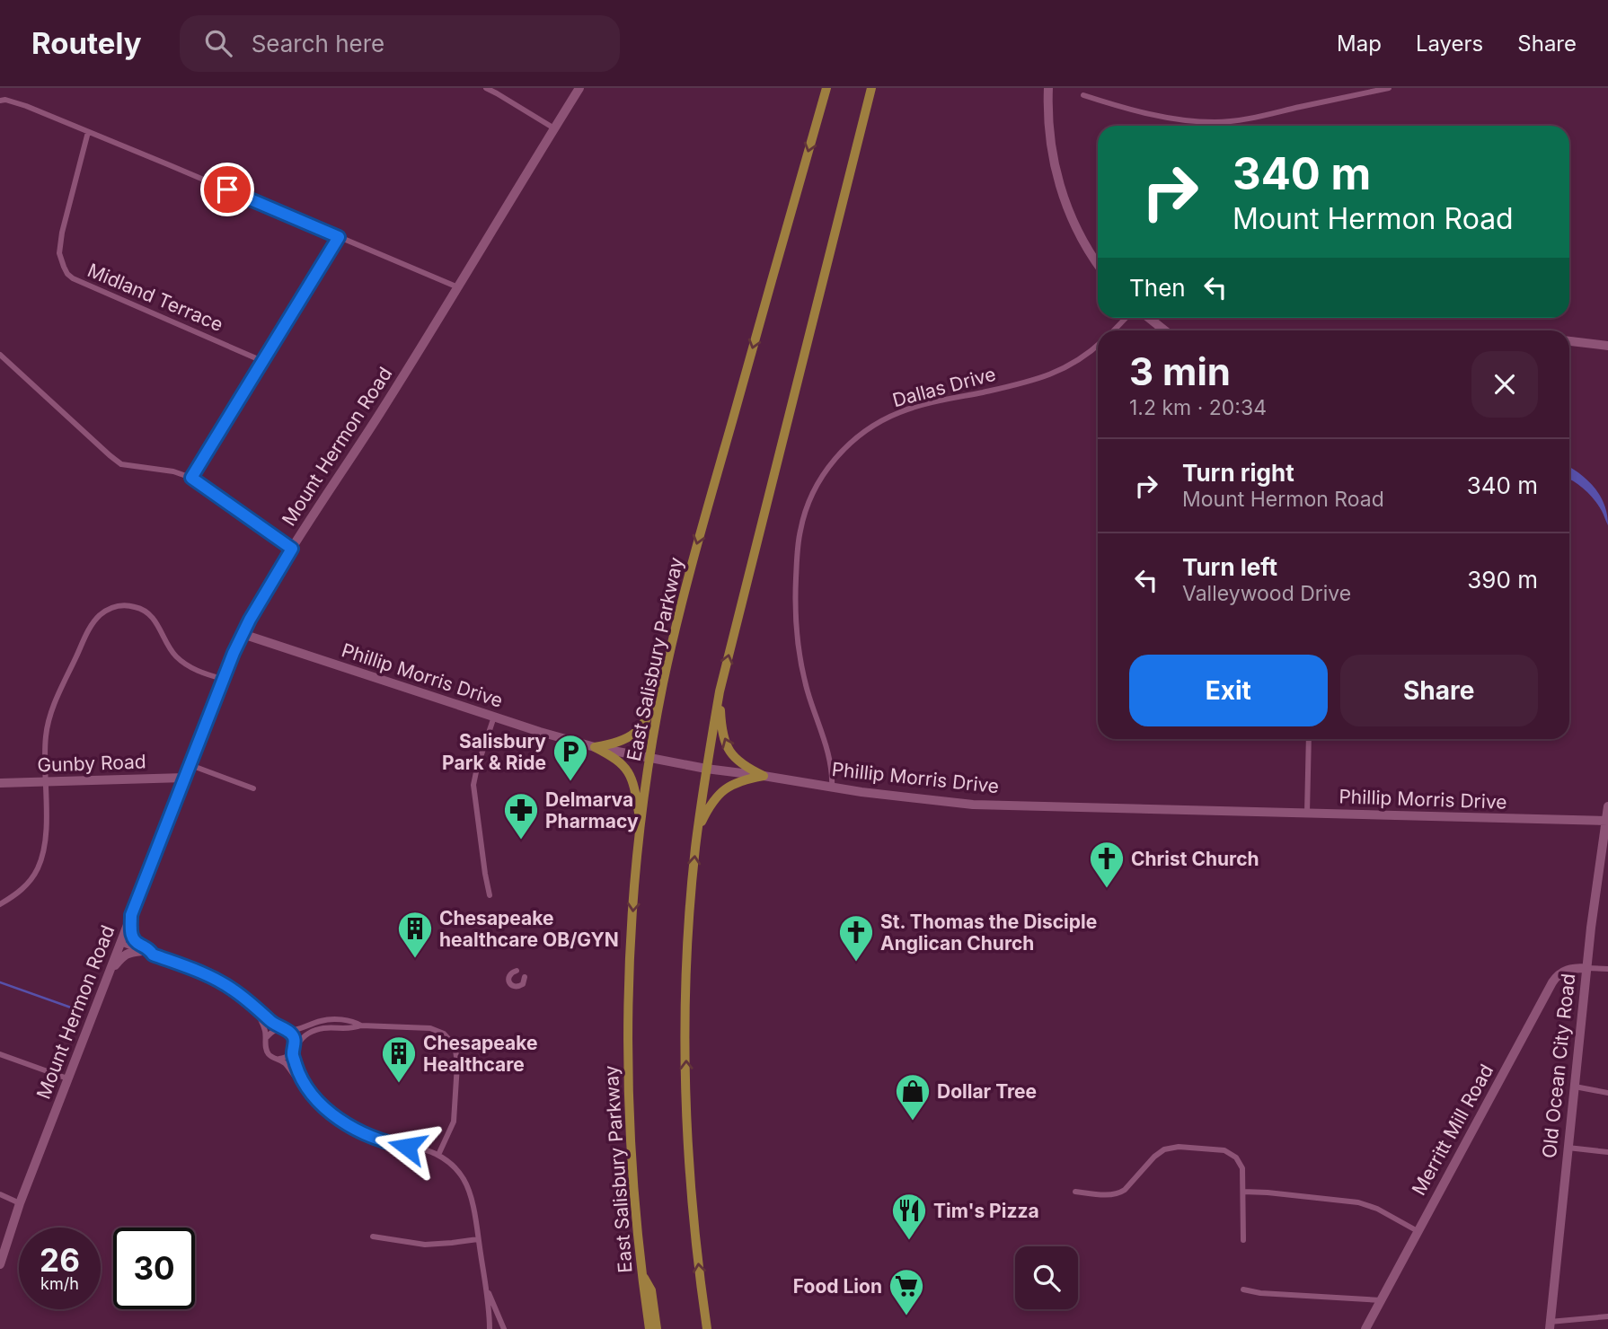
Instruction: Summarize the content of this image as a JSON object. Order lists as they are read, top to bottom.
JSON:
{
  "streets": {
    "main road": [
      "Mount Hermon Road",
      "East Salisbury Parkway",
      "Phillip Morris Drive",
      "Gunby Road",
      "Old Ocean City Road",
      "Merritt Mill Road"
    ],
    "street": ["Midland Terrace", "Dallas Drive"]
  },
  "crossings": [
    ["Dallas Drive", "Phillip Morris Drive"],
    ["Mount Hermon Road", "Phillip Morris Drive"],
    ["Mount Hermon Road", "Gunby Road"],
    ["East Salisbury Parkway", "Phillip Morris Drive"],
    ["Phillip Morris Drive", "Old Ocean City Road"],
    ["Old Ocean City Road", "Merritt Mill Road"]
  ],
  "places": {
    "parking": ["Salisbury Park & Ride"],
    "pharmacy": ["Delmarva Pharmacy"],
    "church": ["Christ Church", "St. Thomas the Disciple Anglican Church"],
    "building": ["Chesapeake healthcare OB/GYN", "Chesapeake Healthcare"],
    "shop": ["Dollar Tree"],
    "restaurant": ["Tim's Pizza"],
    "supermarket": ["Food Lion"]
  },
  "page": {
    "header": "Routely",
    "search": "Search here",
    "nav": ["Map", "Layers", "Share"],
    "turn": ["340 m", "Mount Hermon Road"],
    "then": "Then",
    "heading": ["3 min", "1.2 km · 20:34"],
    "list": [
      {
        "name": "Turn right",
        "note": "Mount Hermon Road",
        "value": "340 m"
      },
      {
        "name": "Turn left",
        "note": "Valleywood Drive",
        "value": "390 m"
      }
    ],
    "buttons": ["Exit", "Share"],
    "speed": "26 km/h",
    "limit": "30"
  }
}
